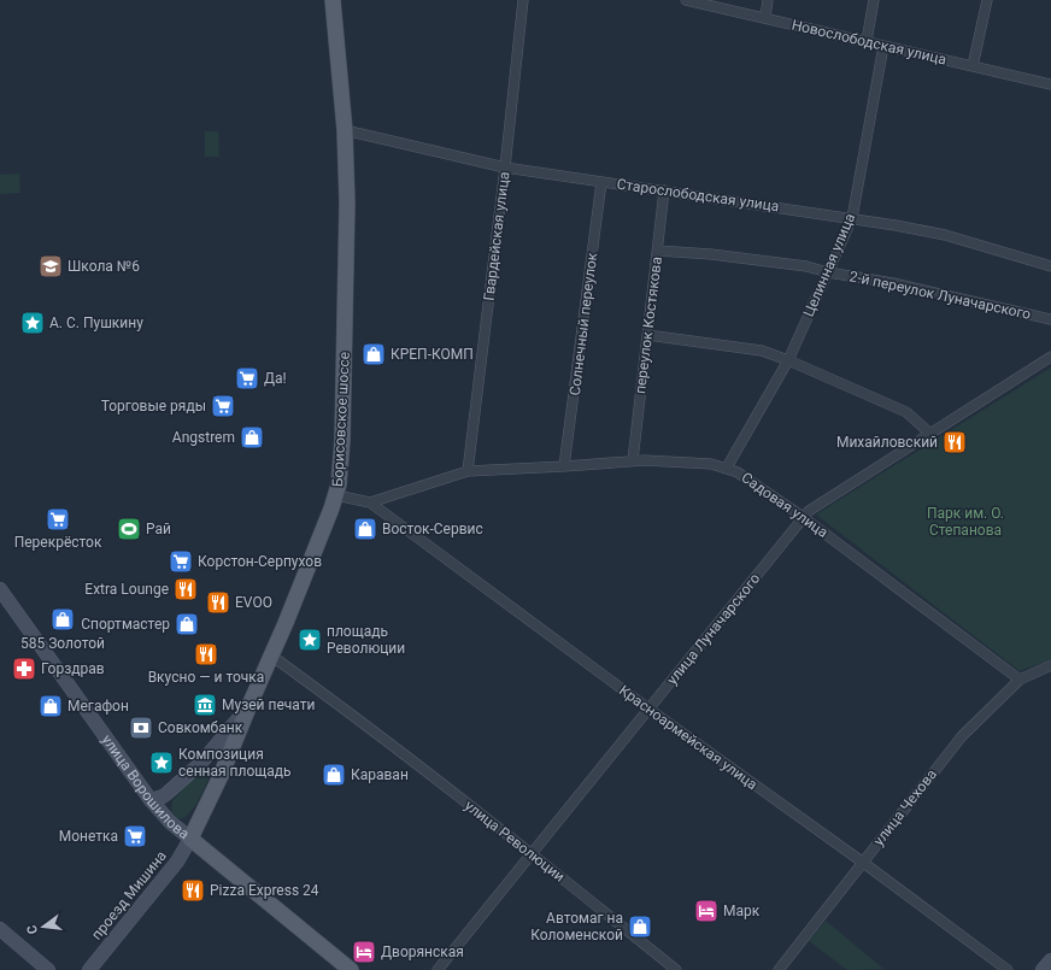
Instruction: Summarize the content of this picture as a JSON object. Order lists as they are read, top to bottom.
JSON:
{
  "streets": {
    "main road": ["Борисовское шоссе", "улица Ворошилова", "проезд Мишина"],
    "street": [
      "Новослободская улица",
      "Старослободская улица",
      "Гвардейская улица",
      "Целинная улица",
      "2-й переулок Луначарского",
      "Солнечный переулок",
      "переулок Костякова",
      "Садовая улица",
      "улица Луначарского",
      "Красноармейская улица",
      "улица Чехова",
      "улица Революции"
    ]
  },
  "crossings": [
    ["Новослободская улица", "Целинная улица"],
    ["Старослободская улица", "Гвардейская улица"],
    ["Старослободская улица", "Целинная улица"],
    ["Старослободская улица", "Солнечный переулок"],
    ["Старослободская улица", "переулок Костякова"],
    ["Старослободская улица", "Борисовское шоссе"],
    ["Гвардейская улица", "Садовая улица"],
    ["Целинная улица", "2-й переулок Луначарского"],
    ["Целинная улица", "Садовая улица"],
    ["2-й переулок Луначарского", "переулок Костякова"],
    ["Солнечный переулок", "Садовая улица"],
    ["переулок Костякова", "Садовая улица"],
    ["Борисовское шоссе", "Садовая улица"],
    ["Борисовское шоссе", "улица Ворошилова"],
    ["Борисовское шоссе", "улица Революции"],
    ["Борисовское шоссе", "проезд Мишина"],
    ["Садовая улица", "улица Луначарского"],
    ["Садовая улица", "Красноармейская улица"],
    ["Садовая улица", "улица Чехова"],
    ["улица Луначарского", "Красноармейская улица"],
    ["улица Луначарского", "улица Революции"],
    ["Красноармейская улица", "улица Чехова"],
    ["улица Ворошилова", "проезд Мишина"]
  ],
  "parks": ["Парк им. О. Степанова"],
  "places": {
    "school or university": ["Школа №6"],
    "place": ["А. С. Пушкину", "площадь Революции", "Композиция сенная площадь"],
    "shop": [
      "КРЕП-КОМП",
      "Angstrem",
      "Восток-Сервис",
      "585 Золотой",
      "Спортмастер",
      "Мегафон",
      "Караван",
      "Автомаг на Коломенской"
    ],
    "supermarket": [
      "Да!",
      "Торговые ряды",
      "Перекрёсток",
      "Корстон-Серпухов",
      "Монетка"
    ],
    "restaurant": [
      "Михайловский",
      "Extra Lounge",
      "EVOO",
      "Вкусно — и точка",
      "Pizza Express 24"
    ],
    "sports": ["Рай"],
    "pharmacy": ["Горздрав"],
    "museum": ["Музей печати"],
    "bank": ["Совкомбанк"],
    "hotel": ["Марк", "Дворянская"]
  },
  "north": "left"
}
